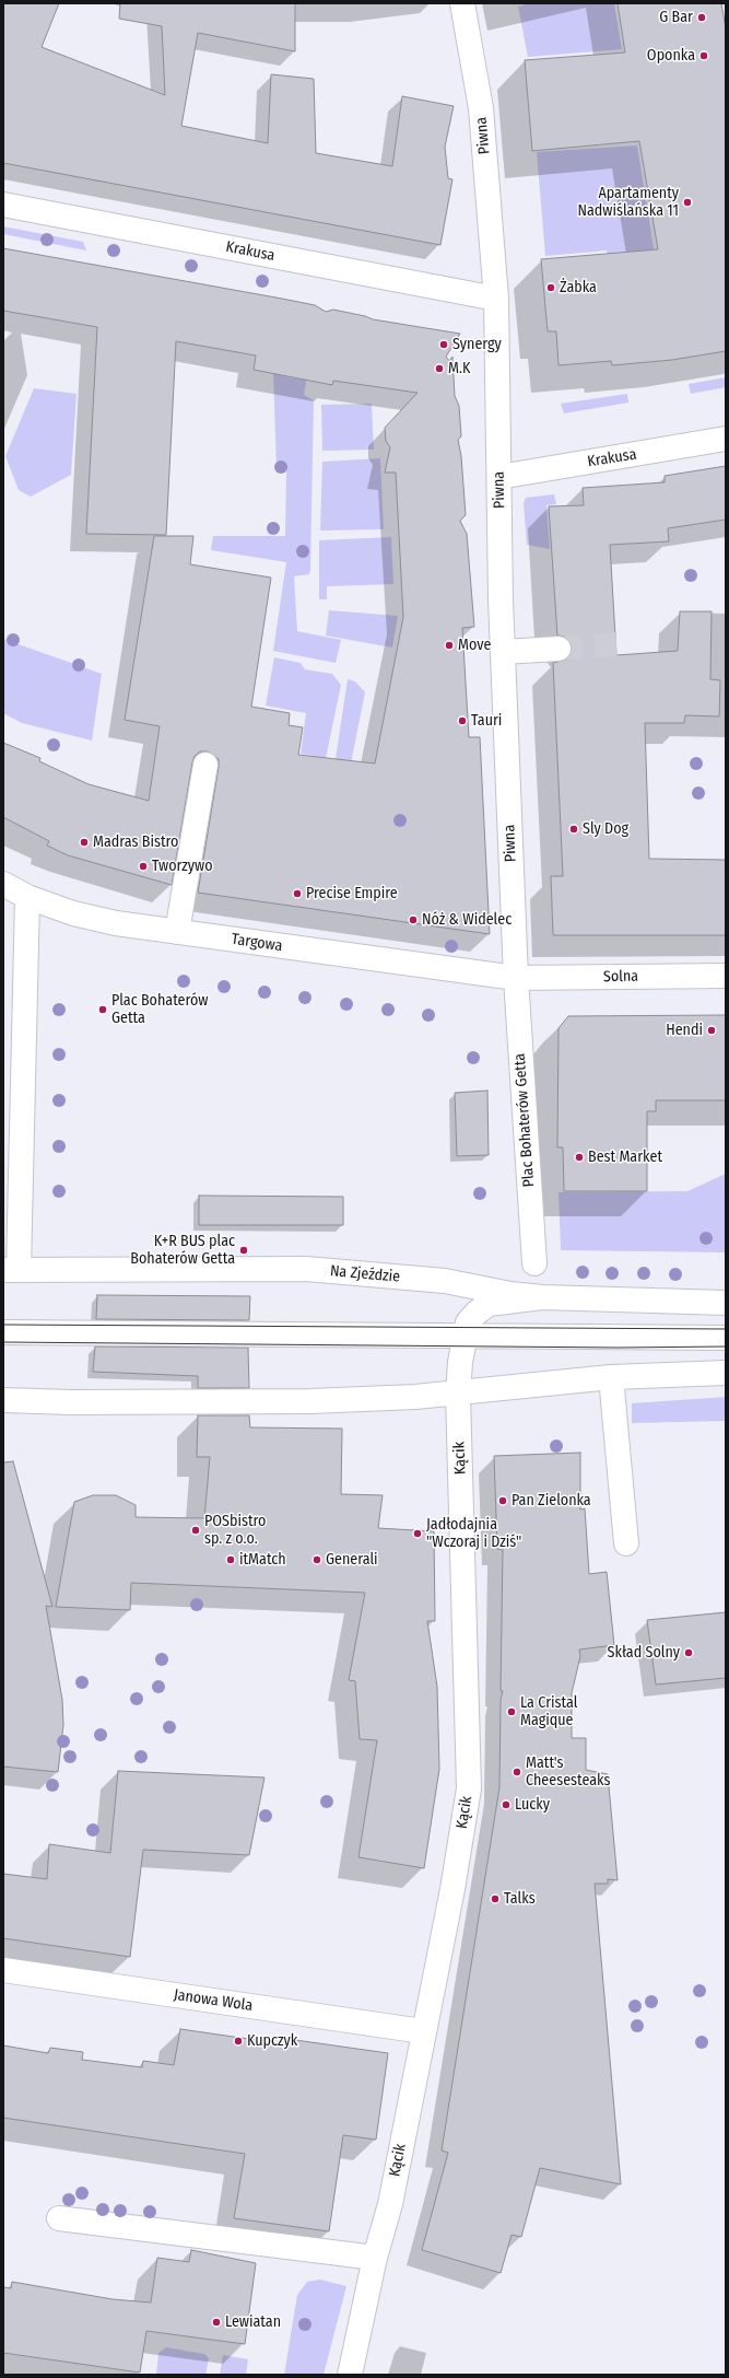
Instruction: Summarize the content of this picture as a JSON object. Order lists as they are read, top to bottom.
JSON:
{
  "streets": {
    "street": [
      "Piwna",
      "Krakusa",
      "Targowa",
      "Solna",
      "Plac Bohaterów Getta",
      "Na Zjeździe",
      "Kącik",
      "Janowa Wola"
    ]
  },
  "crossings": [
    ["Piwna", "Krakusa"],
    ["Piwna", "Targowa"],
    ["Piwna", "Solna"],
    ["Piwna", "Plac Bohaterów Getta"],
    ["Targowa", "Solna"],
    ["Targowa", "Plac Bohaterów Getta"],
    ["Solna", "Plac Bohaterów Getta"],
    ["Na Zjeździe", "Kącik"],
    ["Kącik", "Janowa Wola"]
  ],
  "places": [
    "G Bar",
    "Oponka",
    "Apartamenty Nadwiślańska 11",
    "Żabka",
    "Synergy",
    "M.K",
    "Move",
    "Tauri",
    "Sly Dog",
    "Madras Bistro",
    "Tworzywo",
    "Precise Empire",
    "Nóż & Widelec",
    "Plac Bohaterów Getta",
    "Hendi",
    "Best Market",
    "K+R BUS plac Bohaterów Getta",
    "Pan Zielonka",
    "POSbistro sp. z o.o.",
    "Jadłodajnia \"Wczoraj i Dziś\"",
    "itMatch",
    "Generali",
    "Skład Solny",
    "La Cristal Magique",
    "Matt's Cheesesteaks",
    "Lucky",
    "Talks",
    "Kupczyk",
    "Lewiatan"
  ]
}
